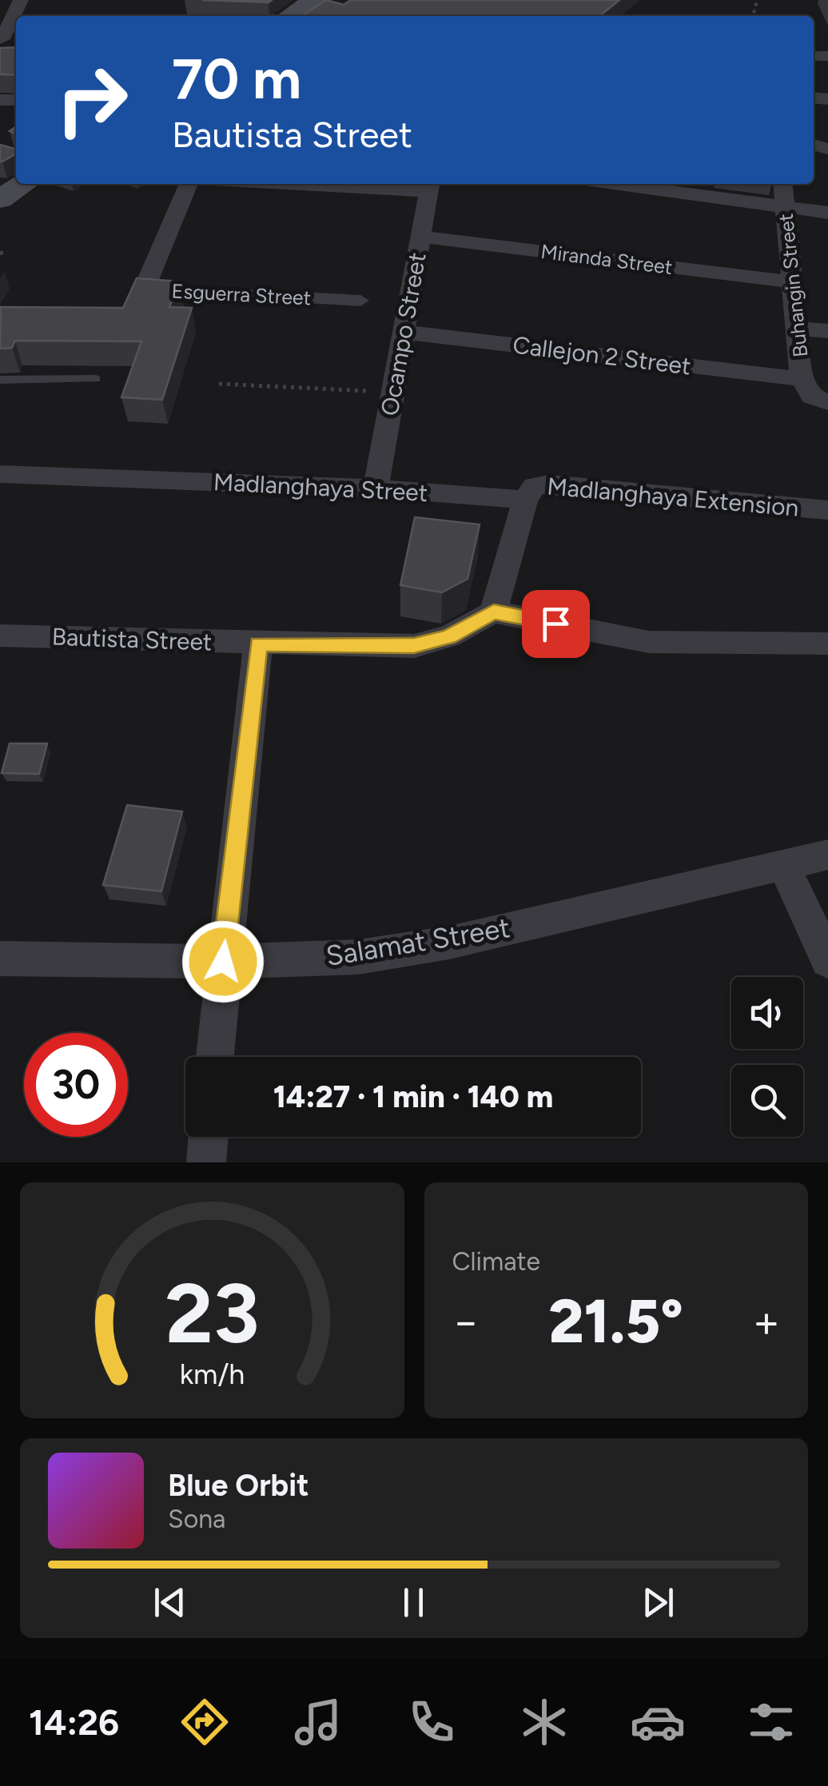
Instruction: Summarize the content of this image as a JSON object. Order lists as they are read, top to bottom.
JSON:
{
  "streets": {
    "street": [
      "Miranda Street",
      "Buhangin Street",
      "Esguerra Street",
      "Ocampo Street",
      "Callejon 2 Street",
      "Madlanghaya Street",
      "Madlanghaya Extension",
      "Bautista Street",
      "Salamat Street"
    ]
  },
  "crossings": [
    ["Miranda Street", "Buhangin Street"],
    ["Miranda Street", "Ocampo Street"],
    ["Buhangin Street", "Callejon 2 Street"],
    ["Ocampo Street", "Callejon 2 Street"],
    ["Ocampo Street", "Madlanghaya Street"],
    ["Madlanghaya Street", "Madlanghaya Extension"]
  ],
  "page": {
    "turn": ["70 m", "Bautista Street"],
    "limit": "30",
    "trip": "14:27 · 1 min · 140 m",
    "tile": "Climate",
    "heat": ["−", "21.5°", "+"],
    "song": ["Blue Orbit", "Sona"],
    "tabs": "14:26",
    "gauge": ["23", "km/h"]
  }
}
